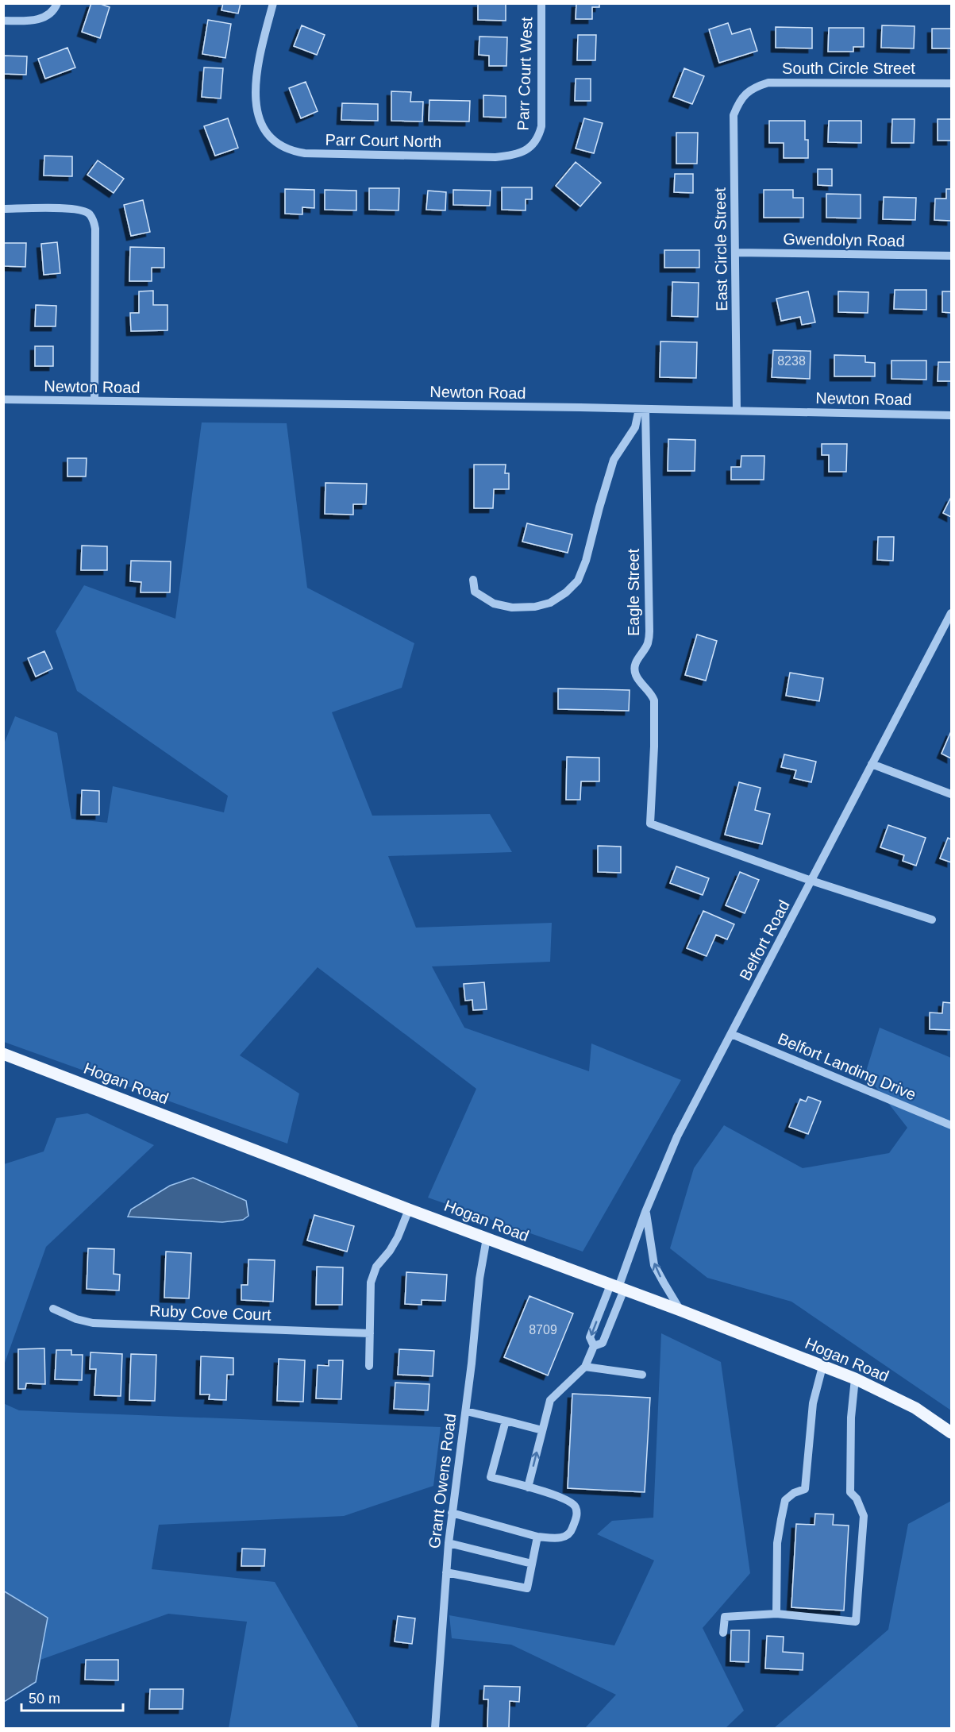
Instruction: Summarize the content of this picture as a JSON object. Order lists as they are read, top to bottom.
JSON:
{
  "streets": {
    "main road": ["Hogan Road"],
    "street": [
      "South Circle Street",
      "Parr Court West",
      "Parr Court North",
      "Gwendolyn Road",
      "East Circle Street",
      "Newton Road",
      "Eagle Street",
      "Belfort Road",
      "Belfort Landing Drive",
      "Ruby Cove Court",
      "Grant Owens Road"
    ]
  },
  "crossings": [
    ["South Circle Street", "East Circle Street"],
    ["Parr Court West", "Parr Court North"],
    ["Gwendolyn Road", "East Circle Street"],
    ["East Circle Street", "Newton Road"],
    ["Newton Road", "Eagle Street"],
    ["Eagle Street", "Belfort Road"],
    ["Belfort Road", "Belfort Landing Drive"],
    ["Belfort Road", "Hogan Road"],
    ["Hogan Road", "Grant Owens Road"]
  ],
  "house_numbers": ["8238", "8709"],
  "scale_bar": "50 m"
}
